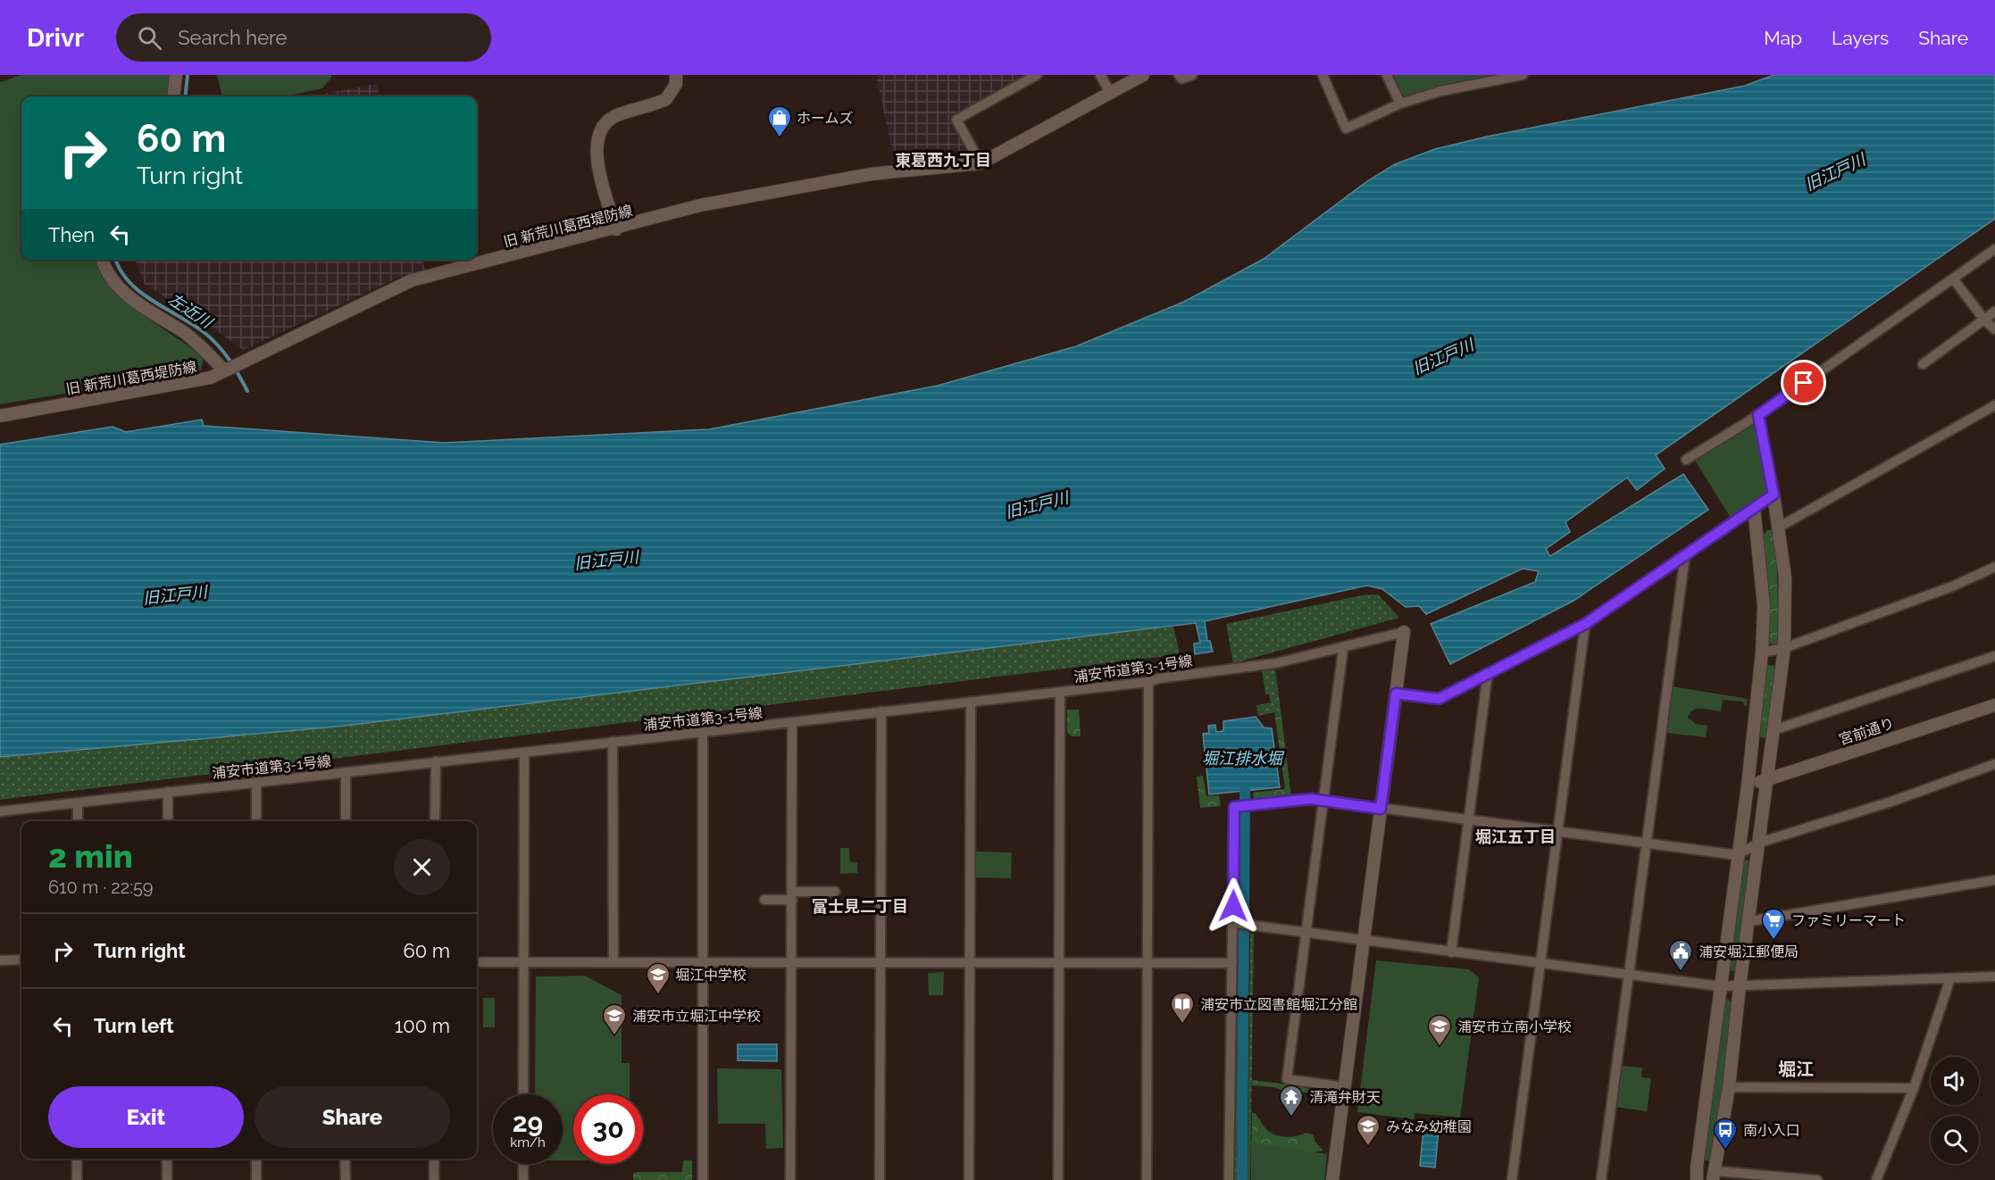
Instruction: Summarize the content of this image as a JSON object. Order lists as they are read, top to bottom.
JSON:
{
  "streets": {
    "street": ["旧 新荒川葛西堤防線", "浦安市道第3-1号線", "宮前通り"]
  },
  "districts": [
    "東葛西九丁目",
    "堀江五丁目",
    "富士見二丁目",
    "堀江"
  ],
  "water": ["旧江戸川", "左近川", "堀江排水堀"],
  "places": {
    "shop": ["ホームズ"],
    "supermarket": ["ファミリーマート"],
    "public building": ["浦安堀江郵便局"],
    "school or university": [
      "堀江中学校",
      "浦安市立堀江中学校",
      "浦安市立南小学校",
      "みなみ幼稚園"
    ],
    "library": ["浦安市立図書館堀江分館"],
    "temple": ["清滝弁財天"],
    "bus stop": ["南小入口"]
  },
  "page": {
    "header": "Drivr",
    "search": "Search here",
    "nav": ["Map", "Layers", "Share"],
    "turn": ["60 m", "Turn right"],
    "then": "Then",
    "heading": ["2 min", "610 m · 22:59"],
    "list": [
      {
        "name": "Turn right",
        "value": "60 m"
      },
      {
        "name": "Turn left",
        "value": "100 m"
      }
    ],
    "buttons": ["Exit", "Share"],
    "speed": "29 km/h",
    "limit": "30"
  }
}
